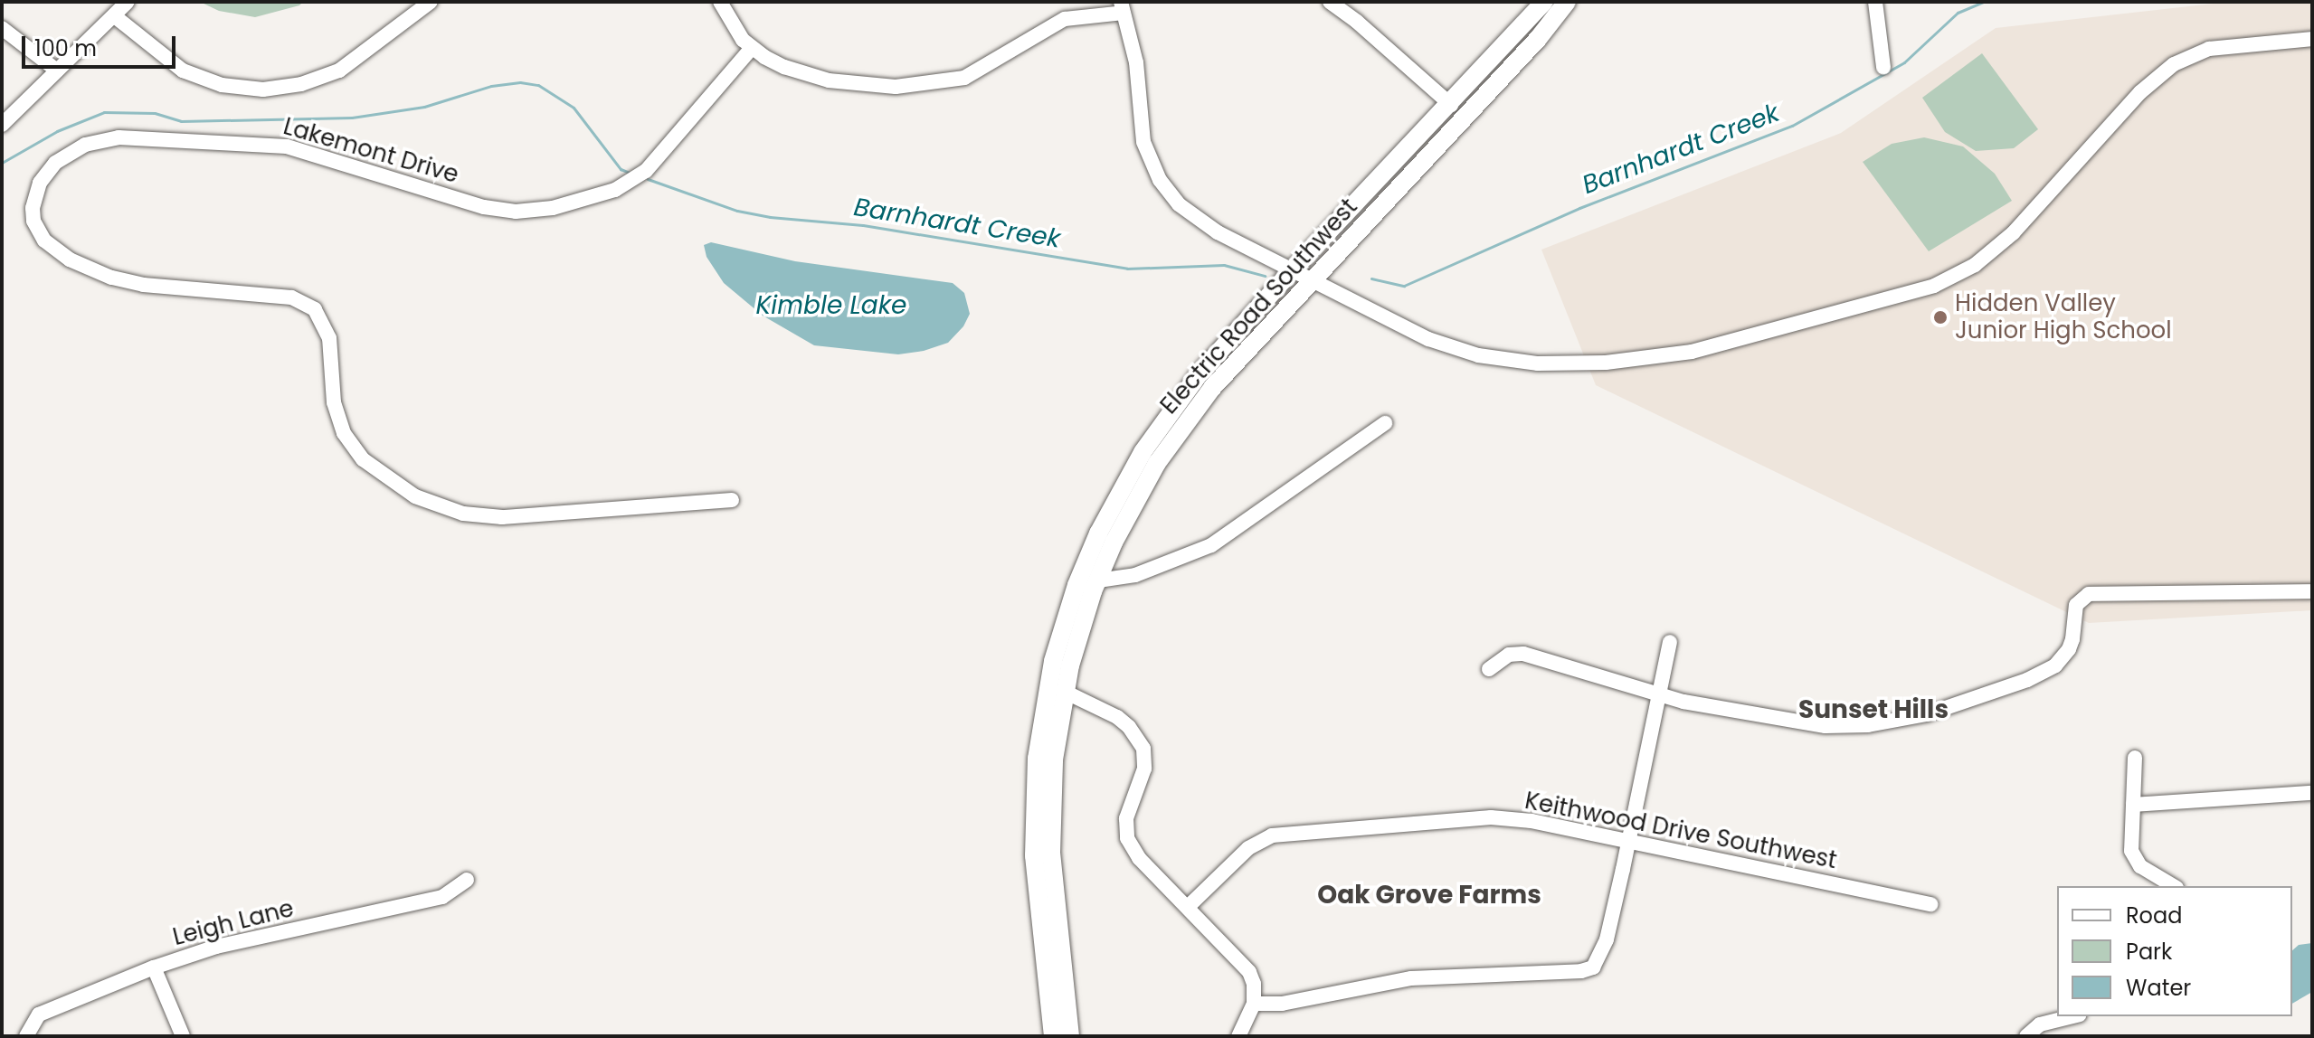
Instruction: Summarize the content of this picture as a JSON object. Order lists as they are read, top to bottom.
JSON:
{
  "streets": {
    "main road": ["Electric Road Southwest"],
    "street": ["Lakemont Drive", "Keithwood Drive Southwest", "Leigh Lane"]
  },
  "districts": ["Sunset Hills", "Oak Grove Farms"],
  "water": ["Barnhardt Creek", "Kimble Lake"],
  "places": ["Hidden Valley Junior High School"],
  "legend": ["Road", "Park", "Water"],
  "scale_bar": "100 m"
}
